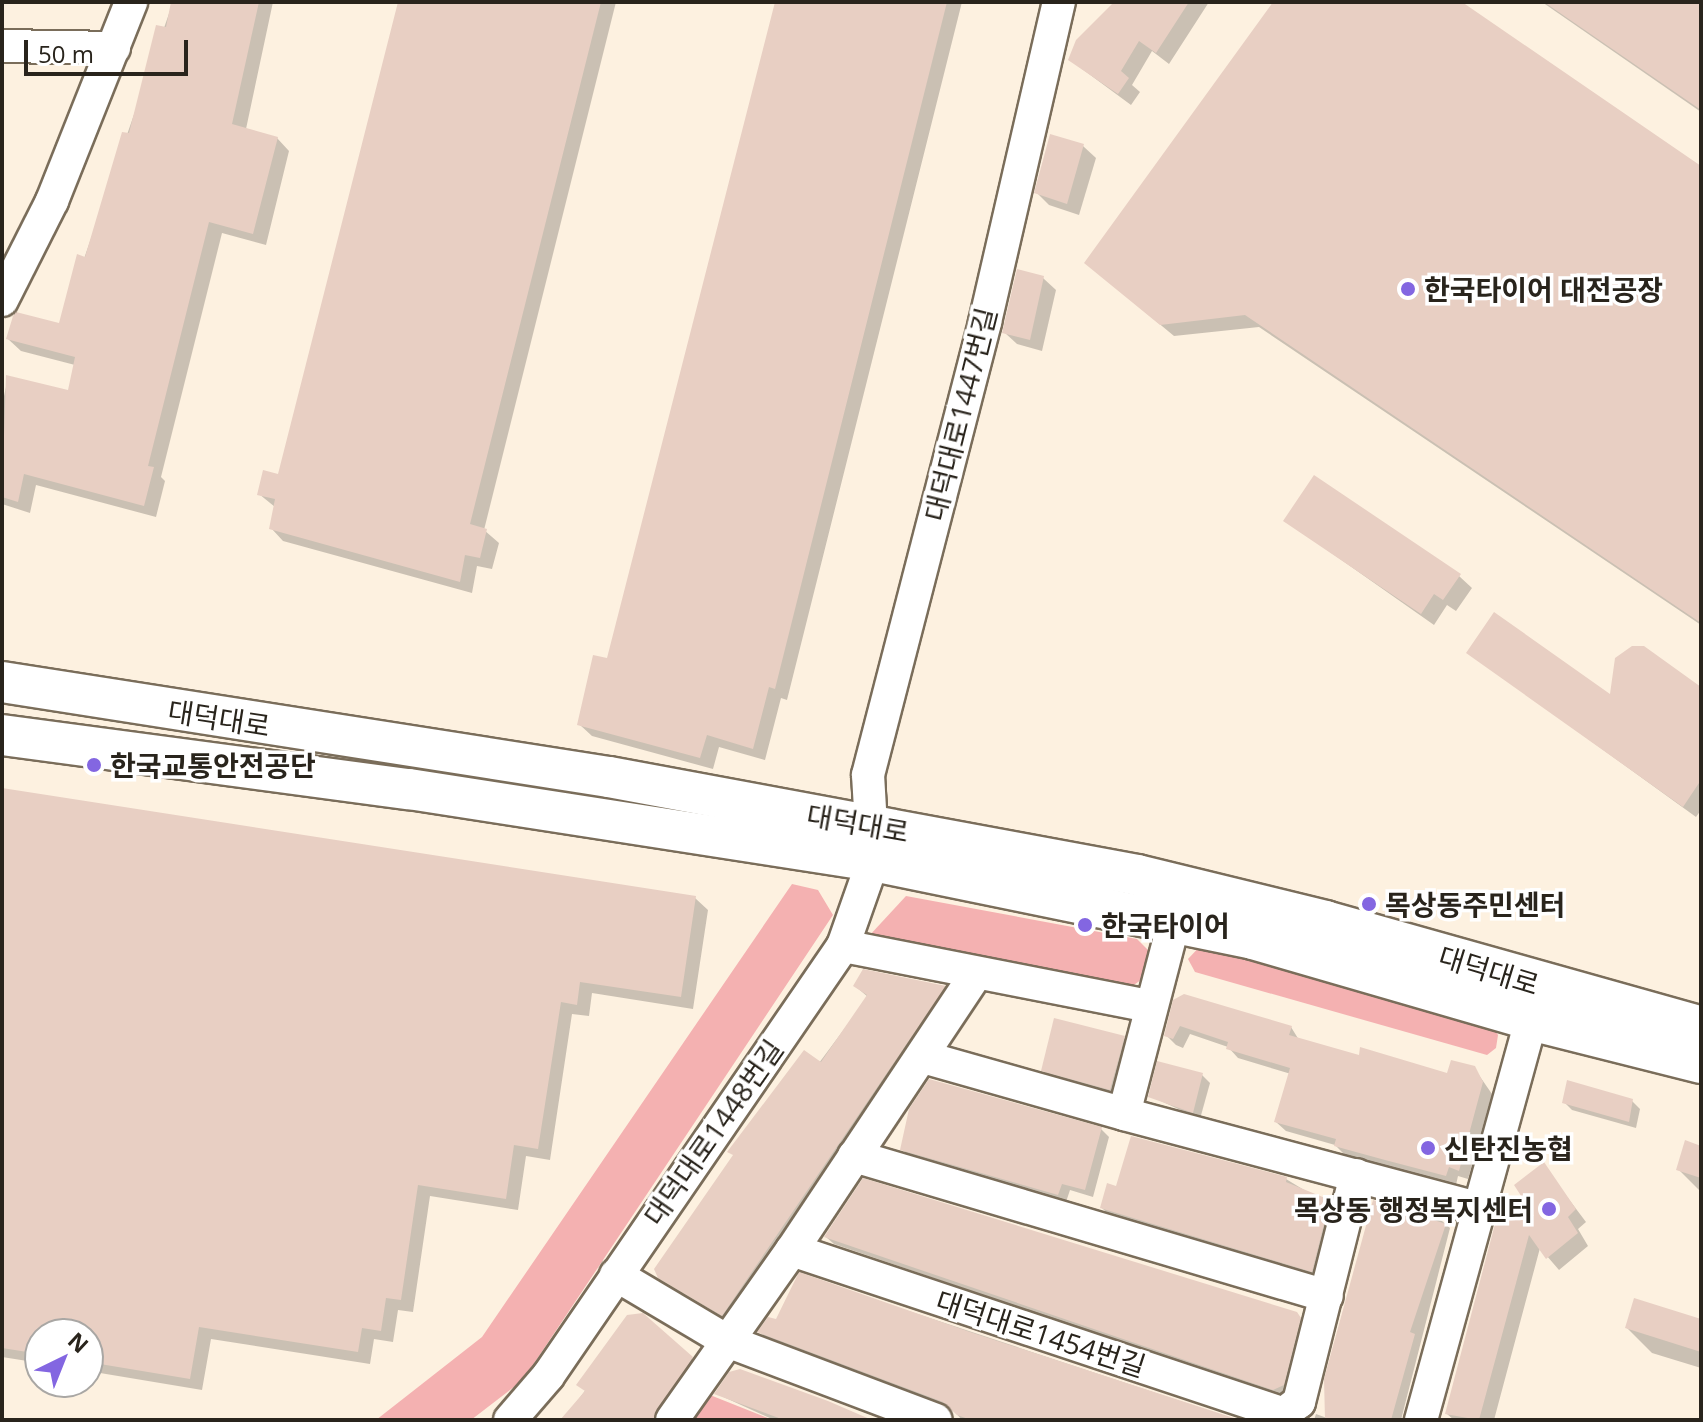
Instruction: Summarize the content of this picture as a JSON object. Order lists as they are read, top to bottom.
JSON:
{
  "streets": {
    "main road": ["대덕대로"],
    "street": ["대덕대로1447번길", "대덕대로1448번길", "대덕대로1454번길"]
  },
  "crossings": [
    ["대덕대로1447번길", "대덕대로"],
    ["대덕대로1447번길", "대덕대로1448번길"],
    ["대덕대로", "대덕대로1448번길"]
  ],
  "places": [
    "한국타이어 대전공장",
    "한국교통안전공단",
    "목상동주민센터",
    "한국타이어",
    "신탄진농협",
    "목상동 행정복지센터"
  ],
  "scale_bar": "50 m",
  "north": "top right"
}
